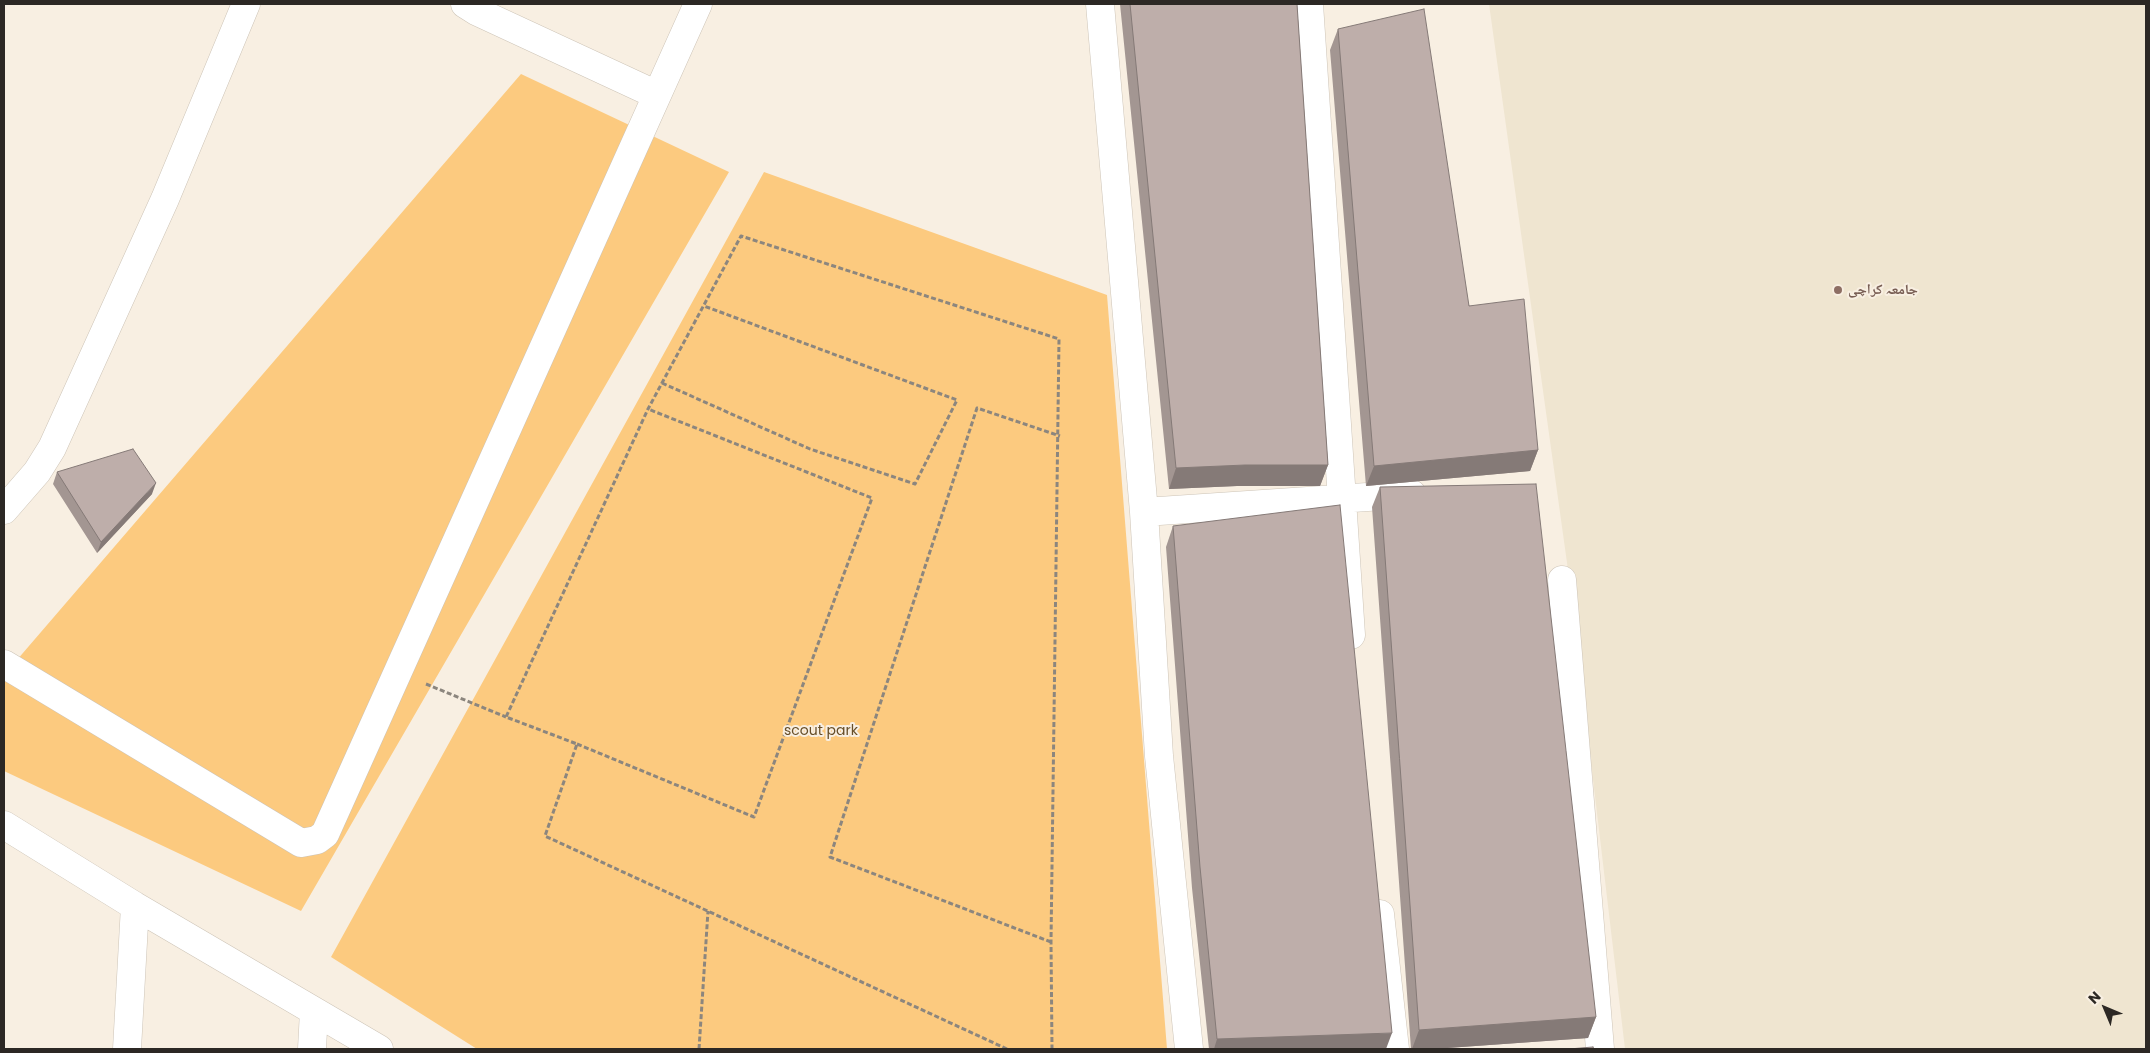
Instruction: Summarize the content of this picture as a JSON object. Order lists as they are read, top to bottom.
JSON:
{
  "parks": ["scout park"],
  "places": ["جامعہ کراچی"],
  "north": "top left"
}
